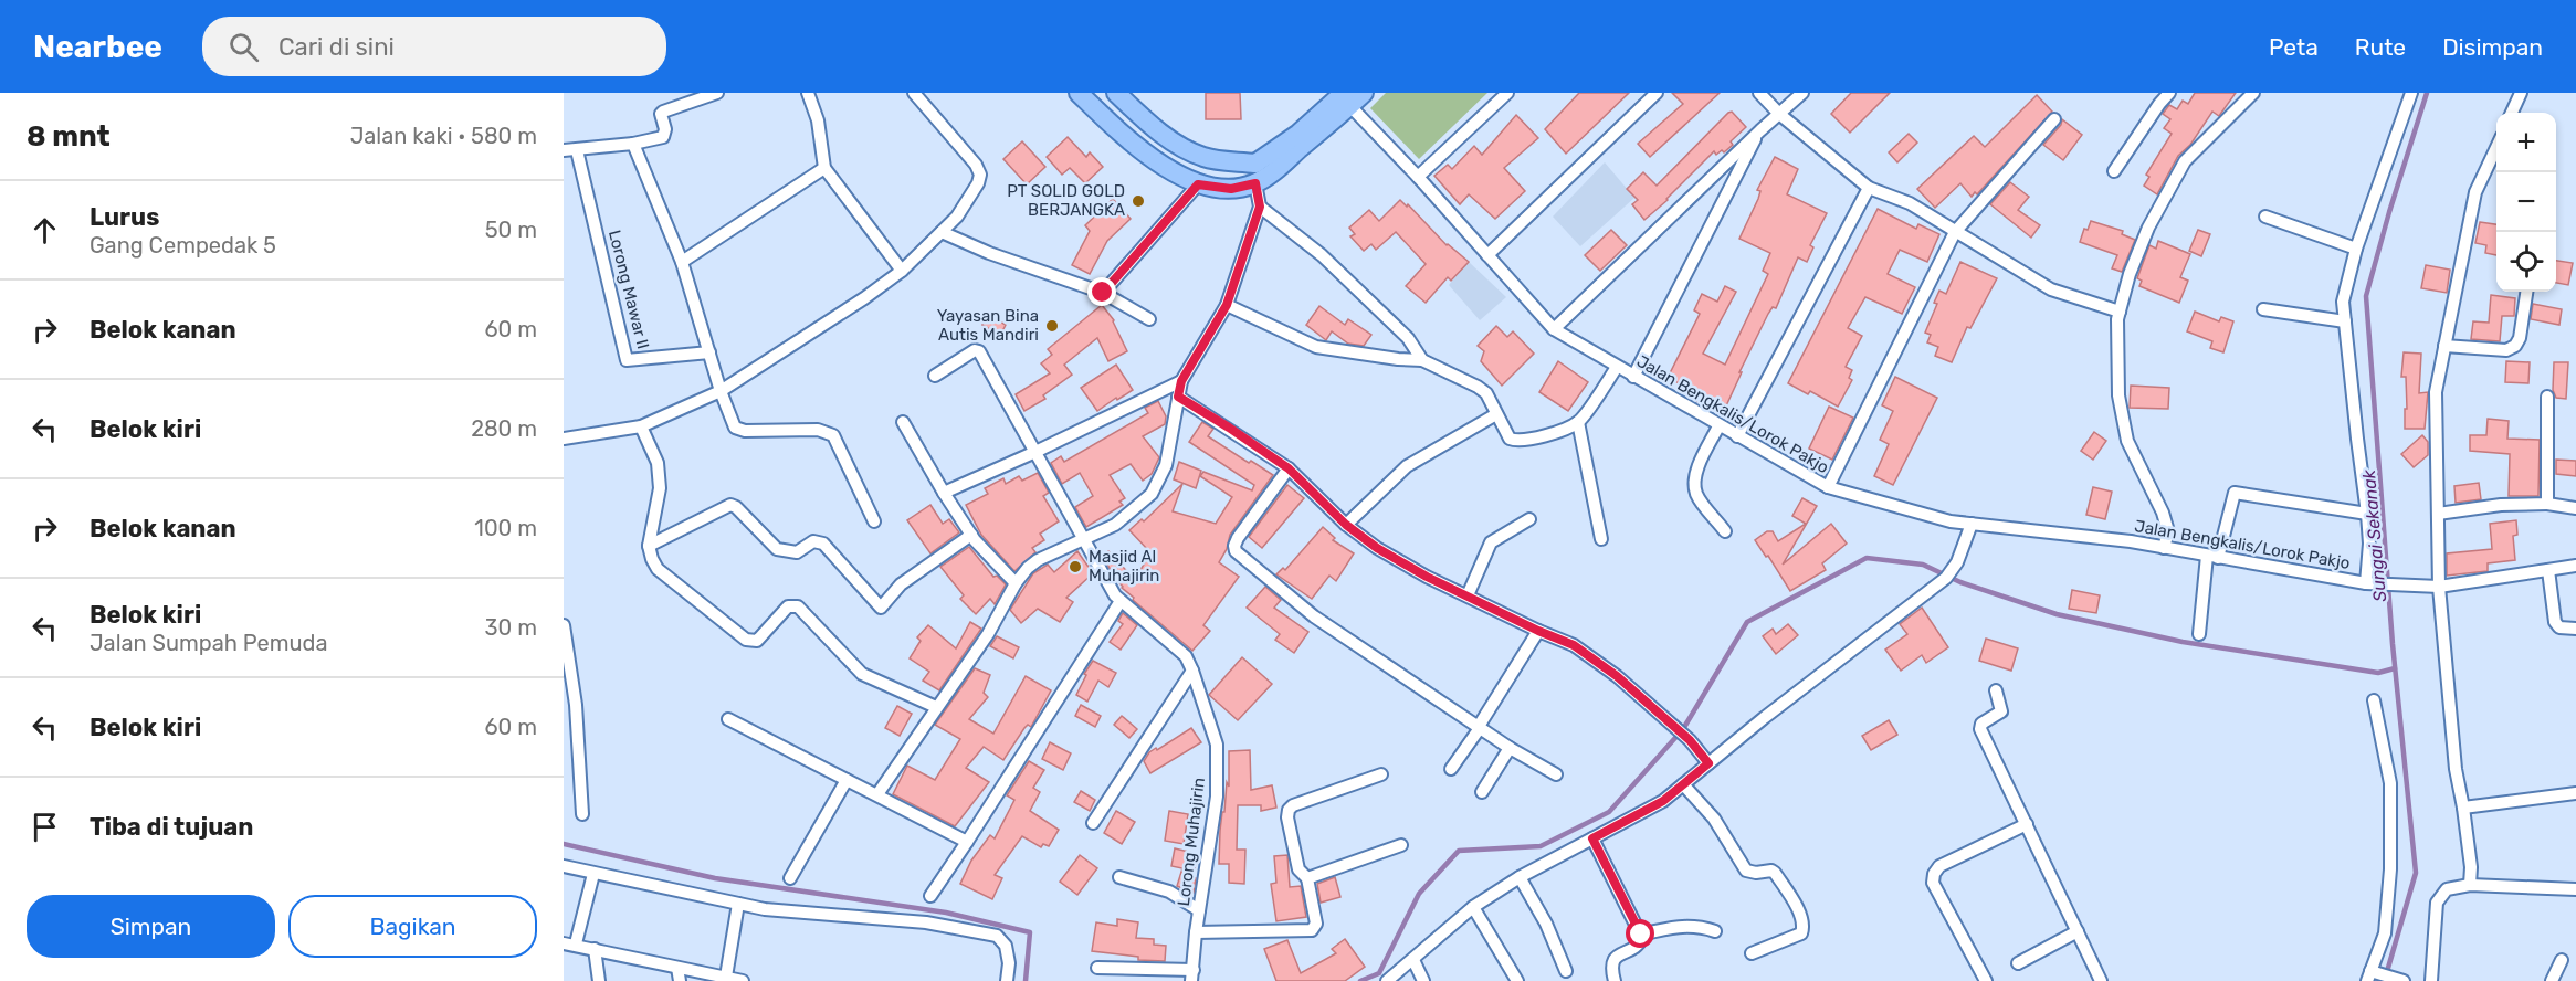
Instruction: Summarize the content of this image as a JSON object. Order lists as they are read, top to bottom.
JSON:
{
  "streets": {
    "street": ["Lorong Mawar II", "Jalan Bengkalis/Lorok Pakjo", "Lorong Muhajirin"]
  },
  "water": ["Sungai Sekanak"],
  "places": ["PT SOLID GOLD BERJANGKA", "Yayasan Bina Autis Mandiri", "Masjid Al Muhajirin"],
  "page": {
    "header": "Nearbee",
    "search": "Cari di sini",
    "nav": ["Peta", "Rute", "Disimpan"],
    "heading": ["8 mnt", "Jalan kaki · 580 m"],
    "map_buttons": ["+", "−"],
    "list": [
      ["Lurus", "Gang Cempedak 5", "50 m"],
      ["Belok kanan", "60 m"],
      ["Belok kiri", "280 m"],
      ["Belok kanan", "100 m"],
      ["Belok kiri", "Jalan Sumpah Pemuda", "30 m"],
      ["Belok kiri", "60 m"],
      "Tiba di tujuan"
    ],
    "buttons": ["Simpan", "Bagikan"]
  }
}
